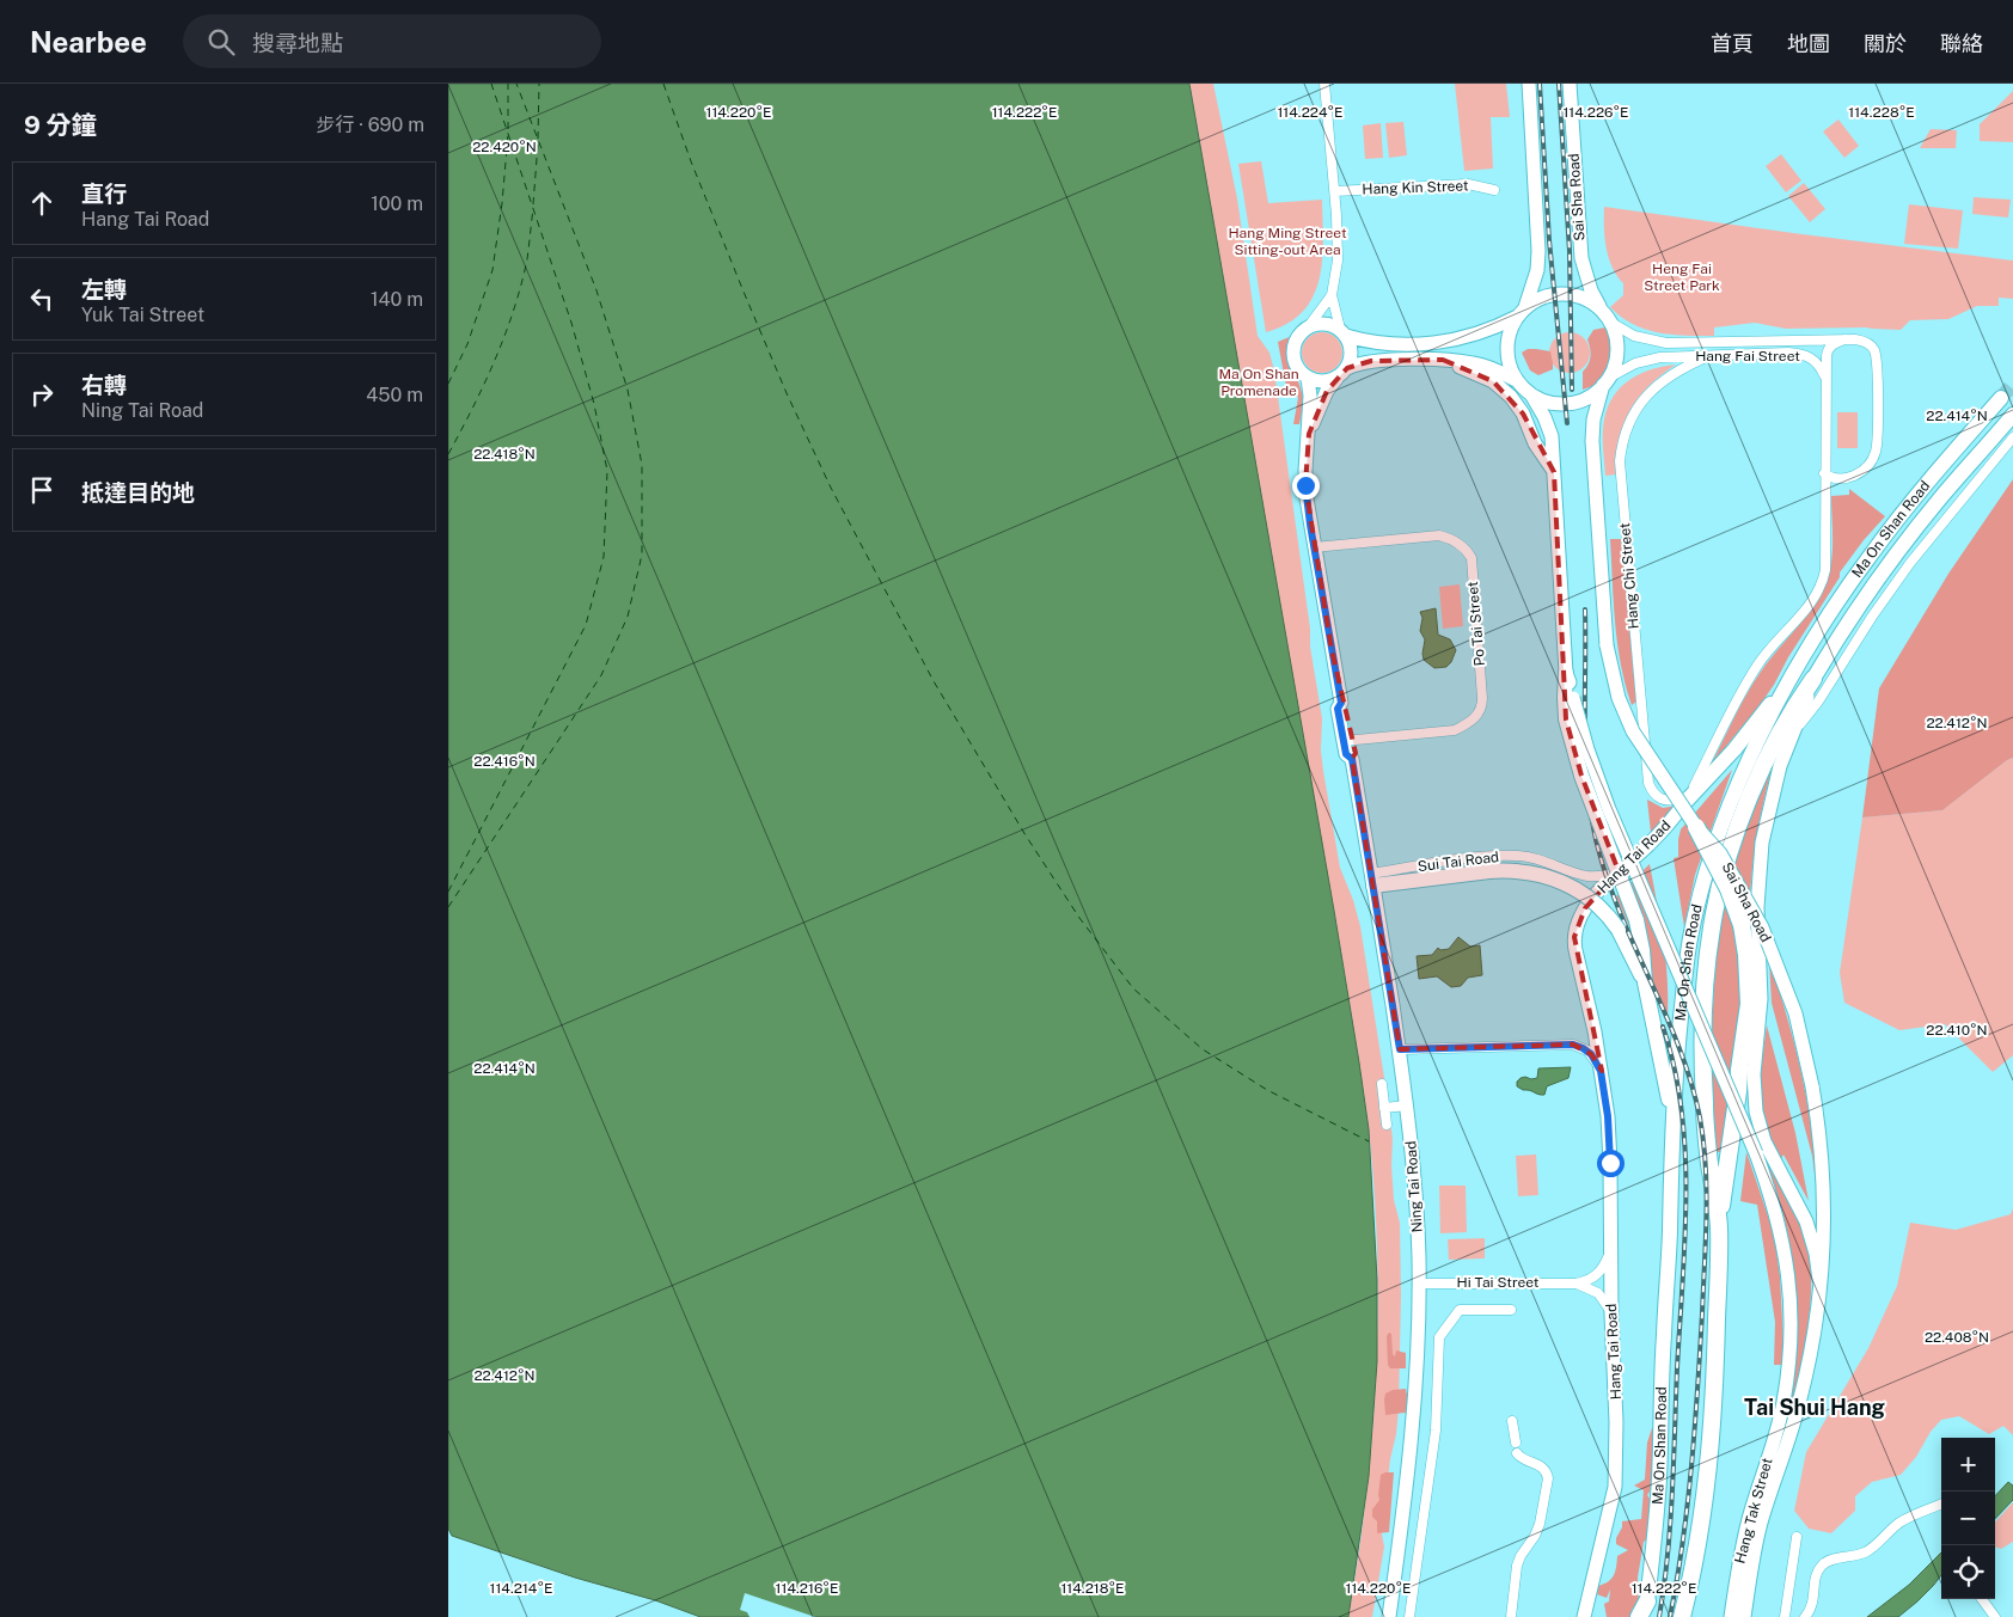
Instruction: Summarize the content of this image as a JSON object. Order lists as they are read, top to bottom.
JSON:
{
  "streets": {
    "highway": ["Ma On Shan Road"],
    "main road": [
      "Sai Sha Road",
      "Hang Tai Road",
      "Ning Tai Road",
      "Hang Tak Street"
    ],
    "street": [
      "Hang Kin Street",
      "Hang Fai Street",
      "Hang Chi Street",
      "Po Tai Street",
      "Sui Tai Road",
      "Hi Tai Street"
    ]
  },
  "crossings": [
    ["Sai Sha Road", "Hang Fai Street"],
    ["Sai Sha Road", "Ma On Shan Road"],
    ["Sai Sha Road", "Hang Tak Street"],
    ["Hang Fai Street", "Hang Chi Street"],
    ["Hang Fai Street", "Hang Tai Road"],
    ["Hang Chi Street", "Hang Tai Road"],
    ["Po Tai Street", "Ning Tai Road"],
    ["Hang Tai Road", "Sui Tai Road"],
    ["Hang Tai Road", "Hi Tai Street"],
    ["Sui Tai Road", "Ning Tai Road"],
    ["Ning Tai Road", "Hi Tai Street"]
  ],
  "districts": ["Tai Shui Hang"],
  "parks": ["Hang Ming Street Sitting-out Area", "Heng Fai Street Park", "Ma On Shan Promenade"],
  "page": {
    "header": "Nearbee",
    "search": "搜尋地點",
    "nav": [
      "首頁",
      "地圖",
      "關於",
      "聯絡"
    ],
    "heading": ["9 分鐘", "步行 · 690 m"],
    "list": [
      ["直行", "Hang Tai Road", "100 m"],
      ["左轉", "Yuk Tai Street", "140 m"],
      ["右轉", "Ning Tai Road", "450 m"],
      "抵達目的地"
    ],
    "map_buttons": ["+", "−"]
  },
  "coordinates": [
    "114.220°E",
    "114.222°E",
    "114.224°E",
    "114.226°E",
    "114.228°E",
    "22.420°N",
    "22.414°N",
    "22.418°N",
    "22.412°N",
    "22.416°N",
    "22.410°N",
    "22.408°N",
    "114.214°E",
    "114.216°E",
    "114.218°E"
  ]
}
